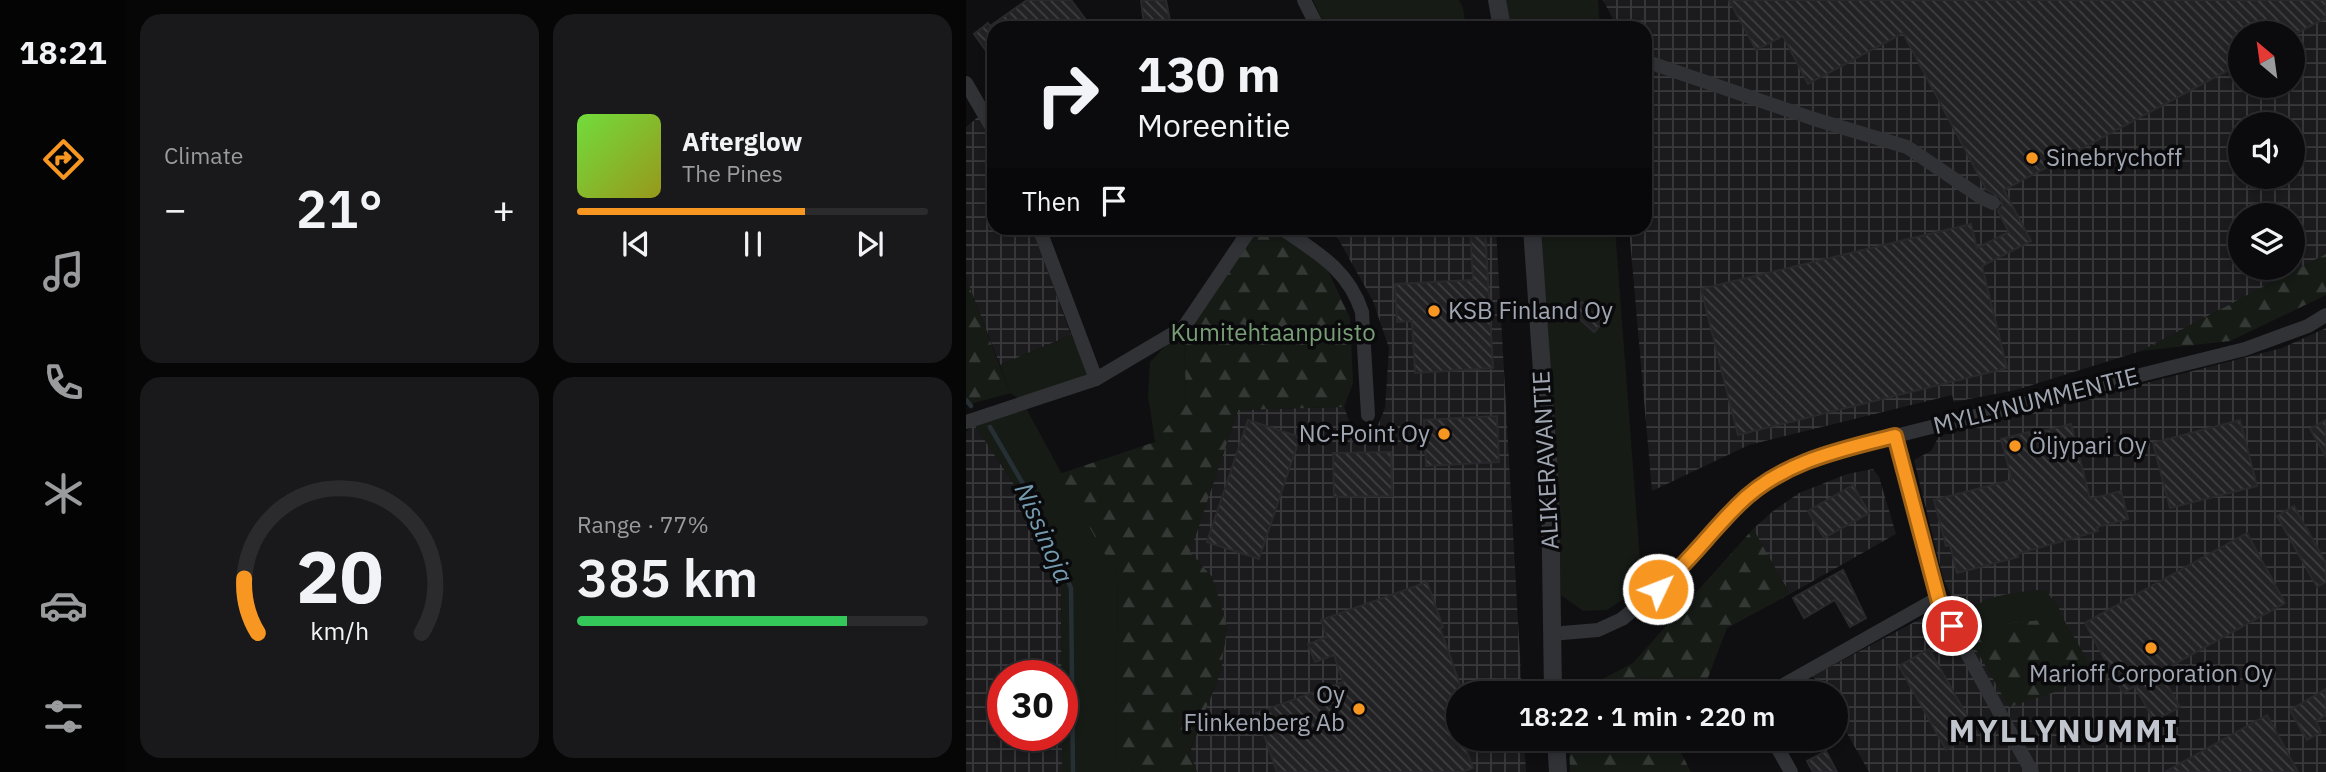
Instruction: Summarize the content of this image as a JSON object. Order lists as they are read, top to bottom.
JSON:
{
  "streets": {
    "street": ["MYLLYNUMMENTIE", "ALIKERAVANTIE"]
  },
  "crossings": [
    ["MYLLYNUMMENTIE", "ALIKERAVANTIE"]
  ],
  "districts": ["MYLLYNUMMI"],
  "water": ["Nissinoja"],
  "parks": ["Kumitehtaanpuisto"],
  "places": [
    "Sinebrychoff",
    "KSB Finland Oy",
    "NC-Point Oy",
    "Öljypari Oy",
    "Marioff Corporation Oy",
    "Oy Flinkenberg Ab"
  ],
  "north": "top left",
  "page": {
    "tabs": "18:21",
    "tile": [
      "Climate",
      ["Range · 77%", "385 km"]
    ],
    "turn": ["130 m", "Moreenitie"],
    "song": ["Afterglow", "The Pines"],
    "then": "Then",
    "heat": ["−", "21°", "+"],
    "limit": "30",
    "trip": "18:22 · 1 min · 220 m",
    "gauge": ["20", "km/h"]
  }
}
